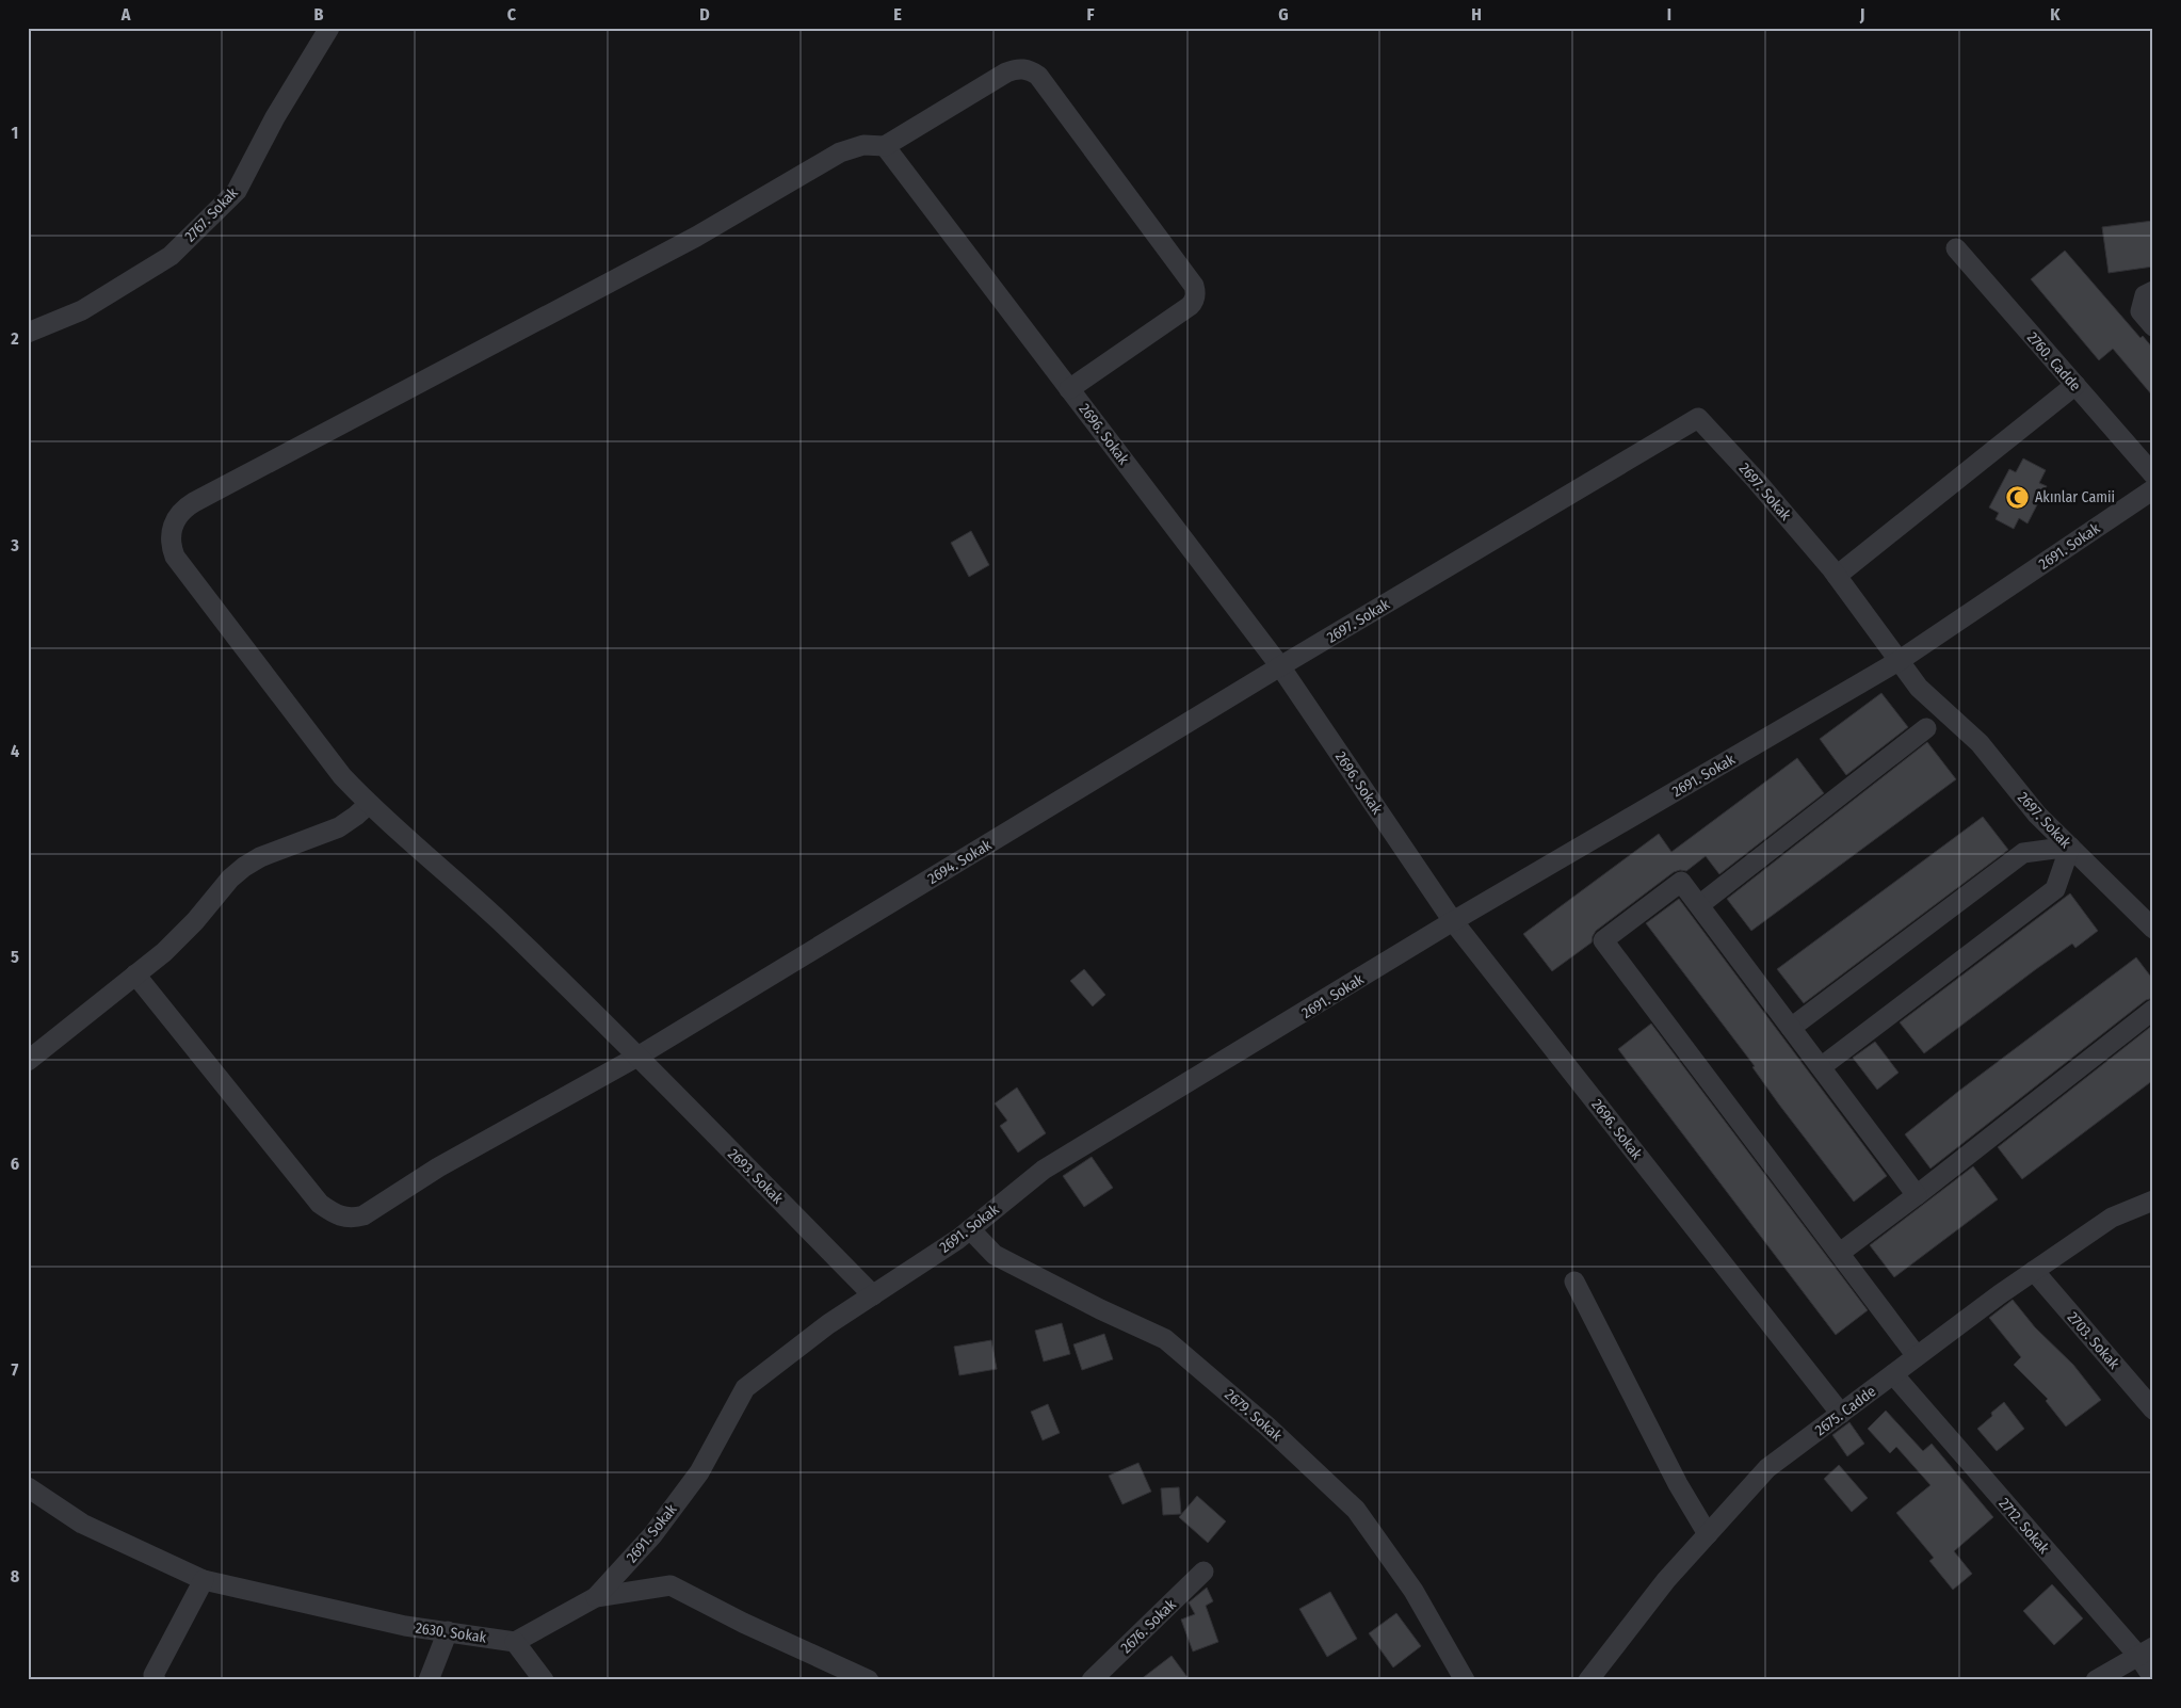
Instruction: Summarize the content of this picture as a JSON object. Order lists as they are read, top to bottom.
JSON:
{
  "streets": {
    "street": [
      "2767. Sokak",
      "2760. Cadde",
      "2696. Sokak",
      "2697. Sokak",
      "2691. Sokak",
      "2694. Sokak",
      "2693. Sokak",
      "2703. Sokak",
      "2675. Cadde",
      "2679. Sokak",
      "2712. Sokak",
      "2676. Sokak",
      "2630. Sokak"
    ]
  },
  "crossings": [
    ["2696. Sokak", "2697. Sokak"],
    ["2696. Sokak", "2691. Sokak"],
    ["2696. Sokak", "2694. Sokak"],
    ["2696. Sokak", "2693. Sokak"],
    ["2696. Sokak", "2675. Cadde"],
    ["2697. Sokak", "2691. Sokak"],
    ["2697. Sokak", "2694. Sokak"],
    ["2691. Sokak", "2693. Sokak"],
    ["2691. Sokak", "2679. Sokak"],
    ["2694. Sokak", "2693. Sokak"],
    ["2703. Sokak", "2675. Cadde"],
    ["2675. Cadde", "2712. Sokak"]
  ],
  "places": {
    "mosque": ["Akınlar Camii"]
  },
  "grid": {
    "columns": [
      "A",
      "B",
      "C",
      "D",
      "E",
      "F",
      "G",
      "H",
      "I",
      "J",
      "K"
    ],
    "rows": [
      "1",
      "2",
      "3",
      "4",
      "5",
      "6",
      "7",
      "8"
    ]
  }
}
